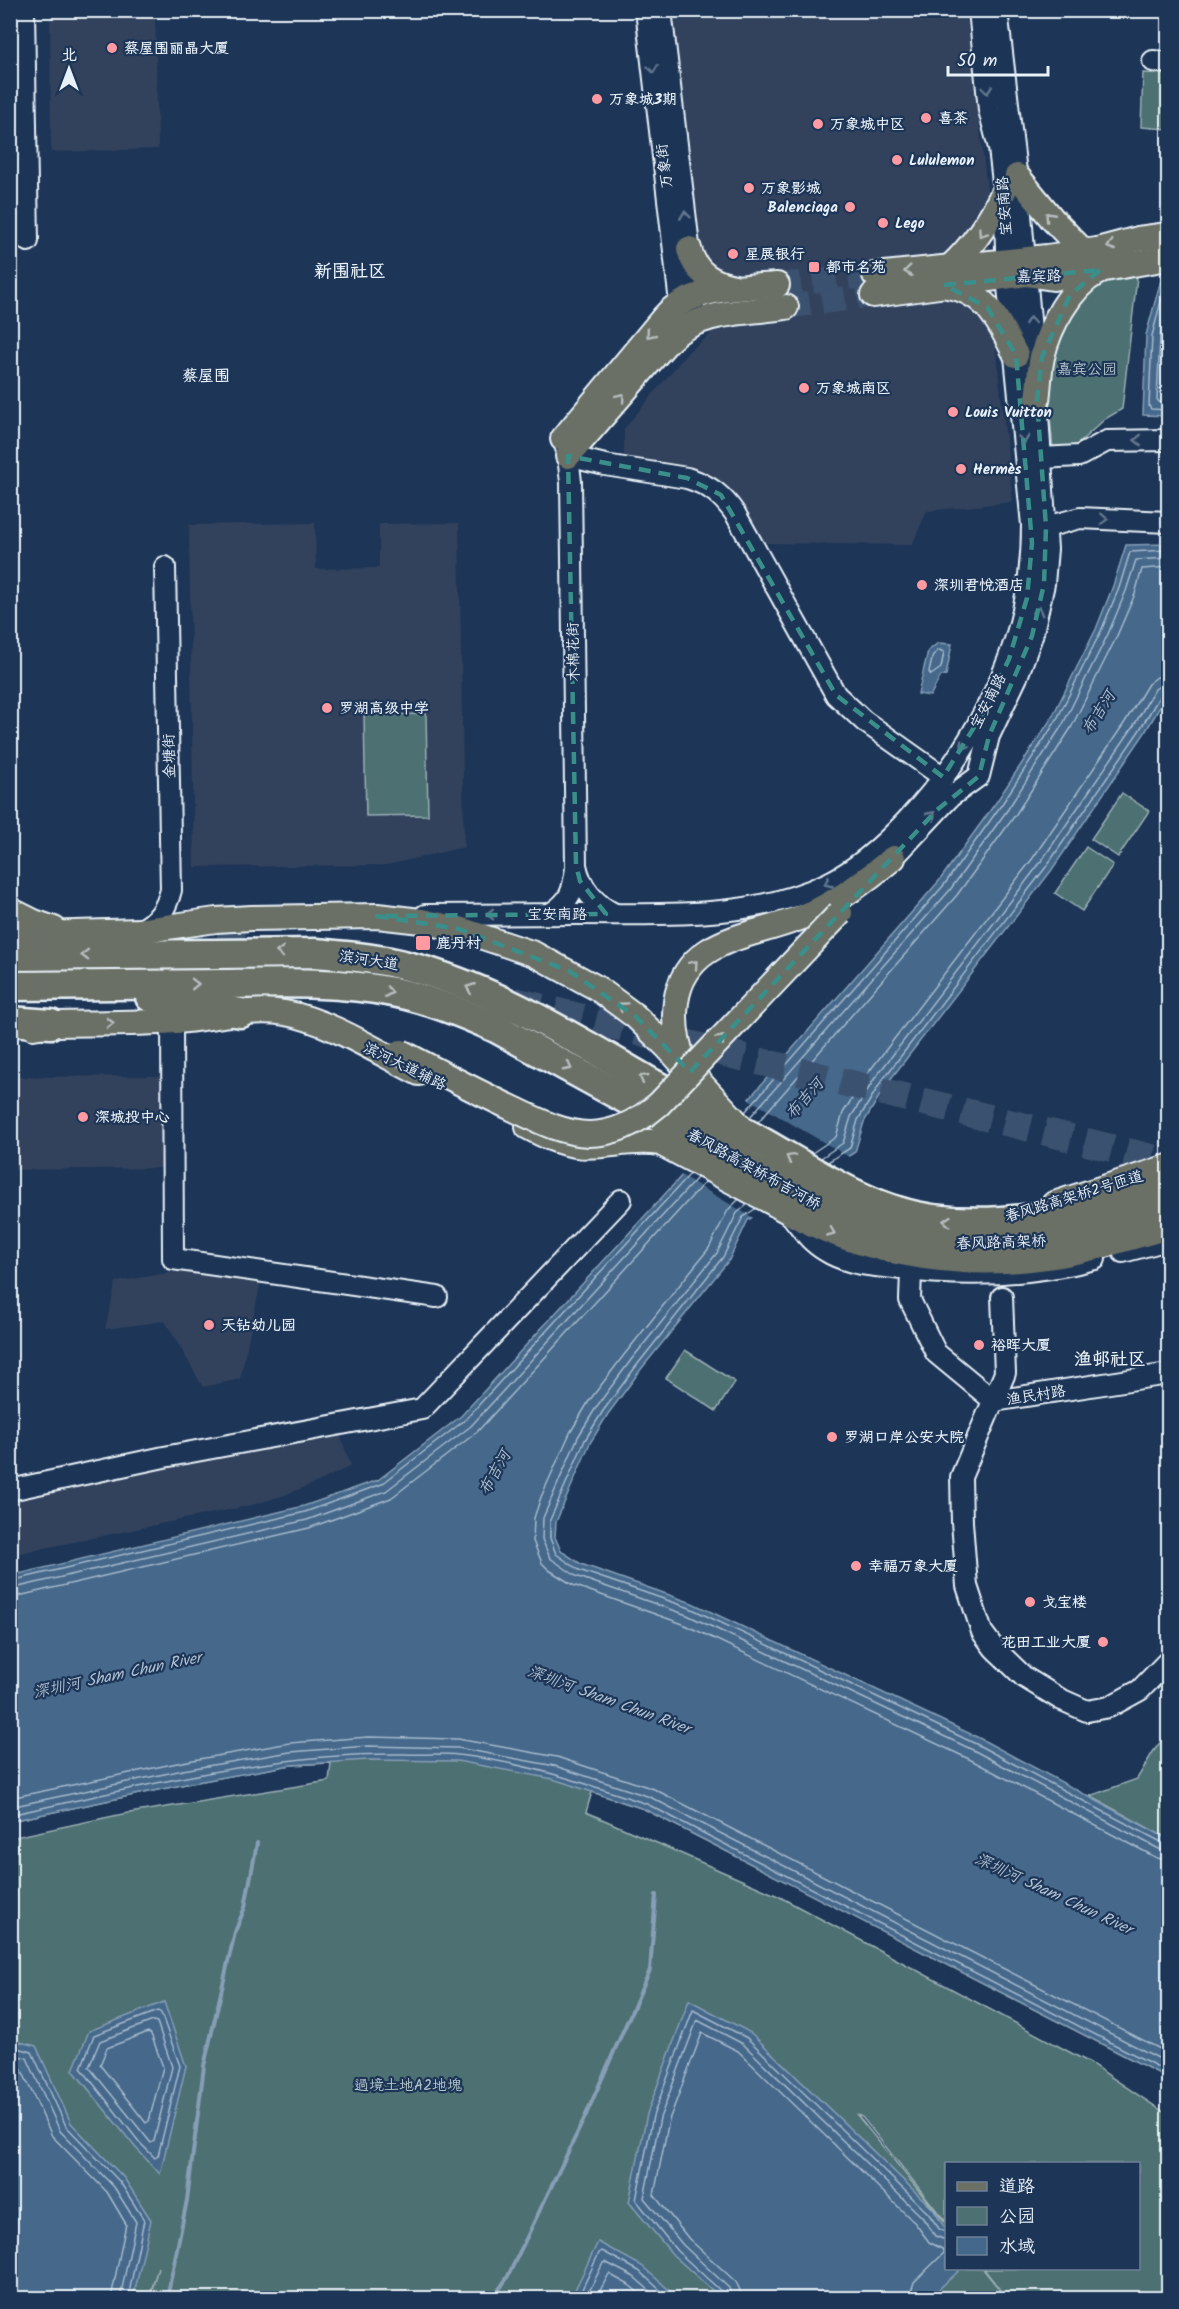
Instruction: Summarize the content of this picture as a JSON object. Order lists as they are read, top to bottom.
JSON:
{
  "streets": {
    "highway": ["滨河大道", "春风路高架桥布吉河桥", "春风路高架桥"],
    "main road": ["嘉宾路", "滨河大道辅路", "春风路高架桥2号匝道"],
    "street": [
      "万象街",
      "宝安南路",
      "木棉花街",
      "金塘街",
      "渔民村路"
    ]
  },
  "crossings": [
    ["宝安南路", "嘉宾路"],
    ["宝安南路", "木棉花街"],
    ["宝安南路", "滨河大道辅路"],
    ["金塘街", "滨河大道辅路"],
    ["滨河大道", "滨河大道辅路"],
    ["滨河大道", "春风路高架桥布吉河桥"],
    ["滨河大道辅路", "春风路高架桥布吉河桥"],
    ["春风路高架桥布吉河桥", "春风路高架桥"],
    ["春风路高架桥2号匝道", "春风路高架桥"]
  ],
  "districts": ["新围社区", "蔡屋围", "渔邨社区"],
  "water": ["布吉河", "深圳河 Sham Chun River"],
  "parks": ["嘉宾公园", "過境土地A2地塊"],
  "places": {
    "other": [
      "蔡屋围丽晶大厦",
      "万象城3期",
      "喜茶",
      "万象城中区",
      "Lululemon",
      "万象影城",
      "Balenciaga",
      "Lego",
      "星展银行",
      "万象城南区",
      "Louis Vuitton",
      "Hermès",
      "深圳君悦酒店",
      "罗湖高级中学",
      "深城投中心",
      "天钻幼儿园",
      "裕晖大厦",
      "罗湖口岸公安大院",
      "幸福万象大厦",
      "戈宝楼",
      "花田工业大厦"
    ],
    "transit": ["都市名苑", "鹿丹村"]
  },
  "legend": ["道路", "公园", "水域"],
  "scale_bar": "50 m",
  "north": "top"
}
